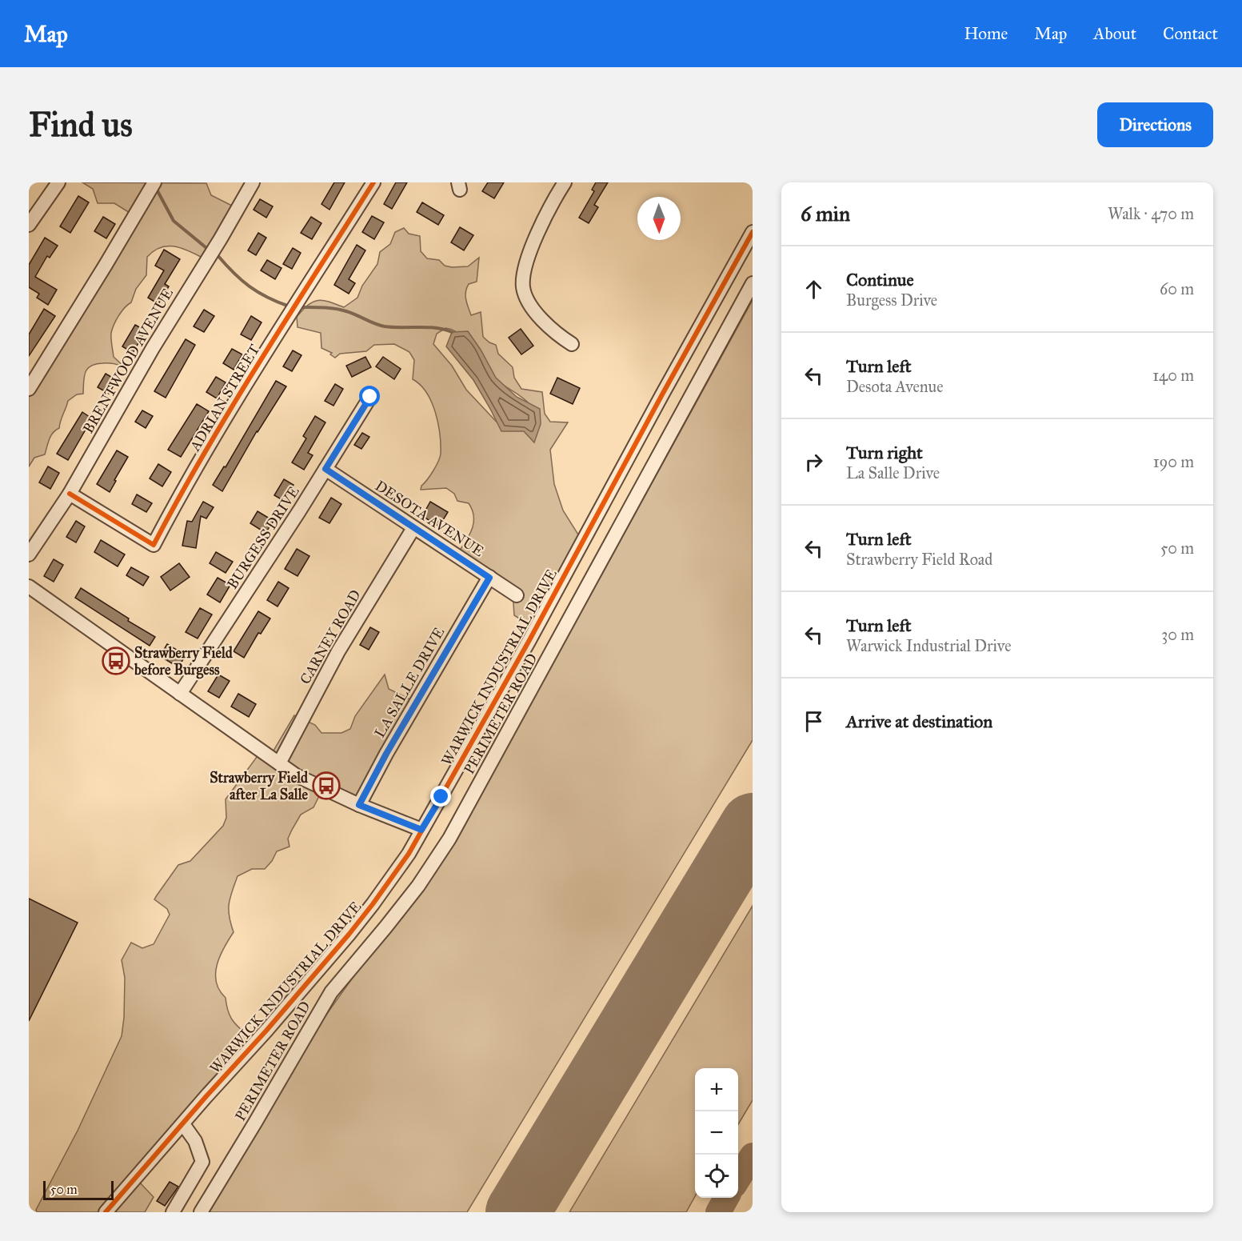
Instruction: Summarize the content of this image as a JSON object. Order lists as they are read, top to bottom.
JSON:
{
  "streets": {
    "street": [
      "BRENTWOOD AVENUE",
      "ADRIAN STREET",
      "DESOTA AVENUE",
      "BURGESS DRIVE",
      "CARNEY ROAD",
      "WARWICK INDUSTRIAL DRIVE",
      "LA SALLE DRIVE",
      "PERIMETER ROAD"
    ]
  },
  "crossings": [
    ["BRENTWOOD AVENUE", "ADRIAN STREET"],
    ["DESOTA AVENUE", "BURGESS DRIVE"],
    ["DESOTA AVENUE", "CARNEY ROAD"],
    ["DESOTA AVENUE", "LA SALLE DRIVE"]
  ],
  "places": {
    "bus stop": ["Strawberry Field before Burgess", "Strawberry Field after La Salle"]
  },
  "scale_bar": "50 m",
  "north": "bottom",
  "page": {
    "header": "Map",
    "nav": [
      "Home",
      "Map",
      "About",
      "Contact"
    ],
    "buttons": "Directions",
    "title": "Find us",
    "heading": ["6 min", "Walk · 470 m"],
    "list": [
      ["Continue", "Burgess Drive", "60 m"],
      ["Turn left", "Desota Avenue", "140 m"],
      ["Turn right", "La Salle Drive", "190 m"],
      ["Turn left", "Strawberry Field Road", "50 m"],
      ["Turn left", "Warwick Industrial Drive", "30 m"],
      "Arrive at destination"
    ],
    "map_buttons": ["+", "−"],
    "scale": "50 m"
  }
}
